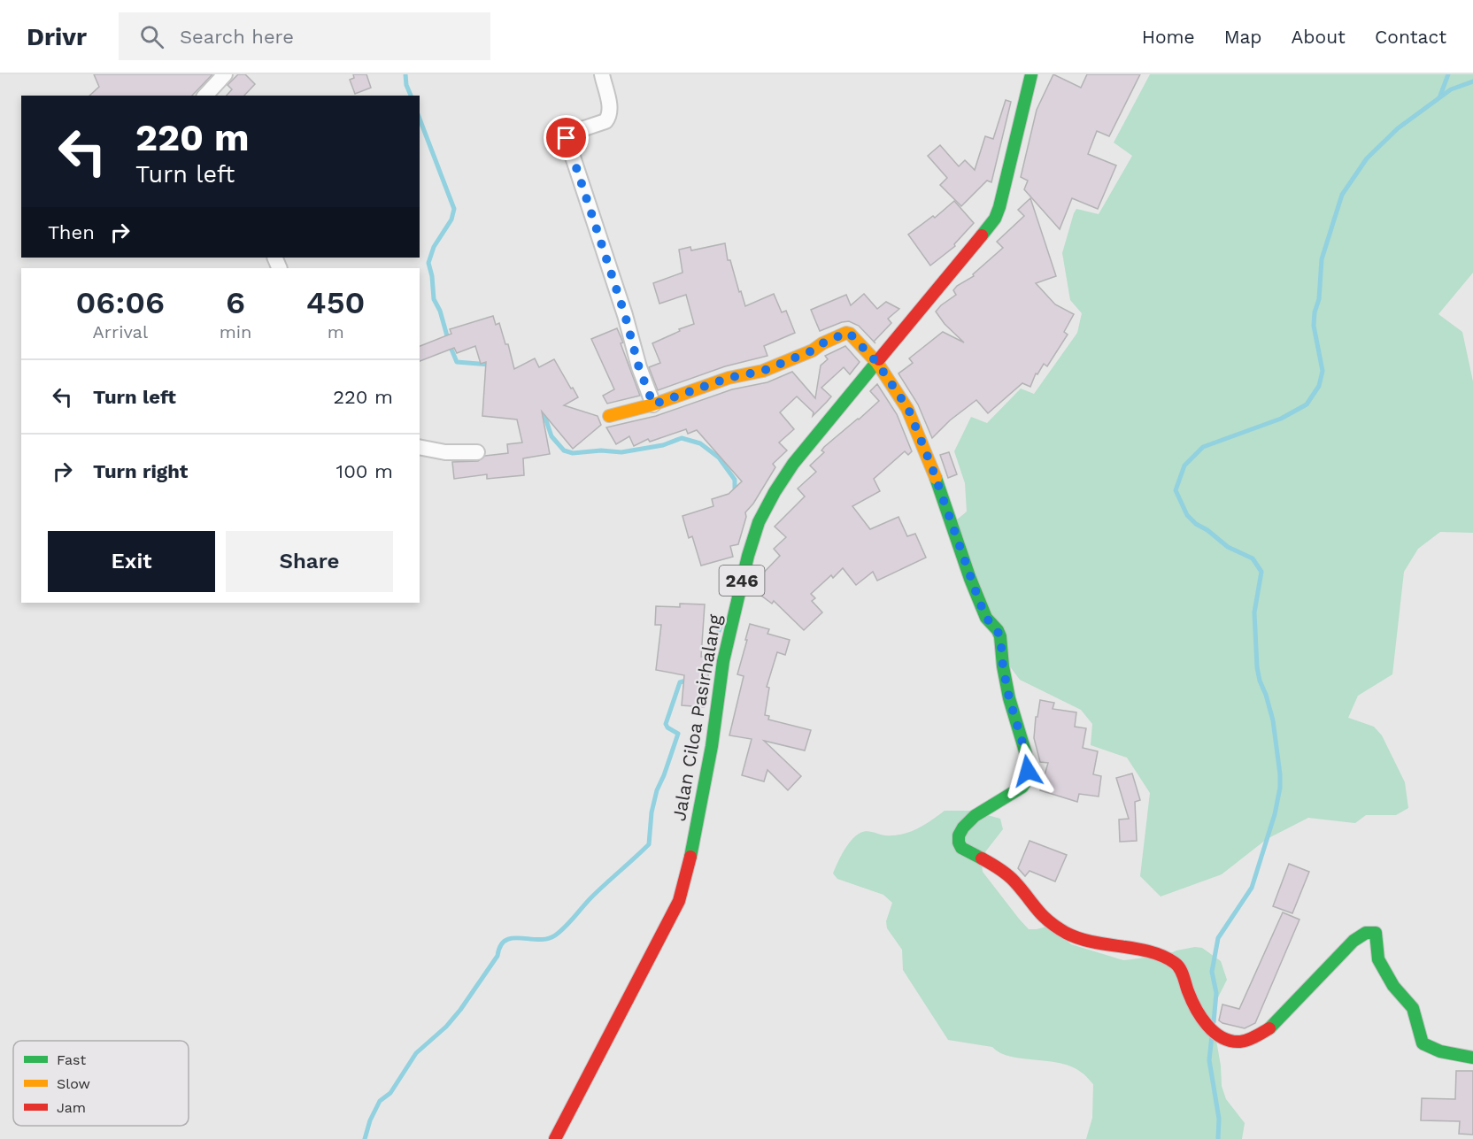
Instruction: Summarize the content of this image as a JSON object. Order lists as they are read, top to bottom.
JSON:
{
  "streets": {
    "street": ["246", "Jalan Ciloa Pasirhalang"]
  },
  "legend": ["Fast", "Slow", "Jam"],
  "page": {
    "header": "Drivr",
    "search": "Search here",
    "nav": [
      "Home",
      "Map",
      "About",
      "Contact"
    ],
    "turn": ["220 m", "Turn left"],
    "then": "Then",
    "eta": [
      "06:06",
      "Arrival",
      "6",
      "min",
      "450",
      "m"
    ],
    "list": [
      {
        "name": "Turn left",
        "value": "220 m"
      },
      {
        "name": "Turn right",
        "value": "100 m"
      }
    ],
    "buttons": ["Exit", "Share"]
  }
}
